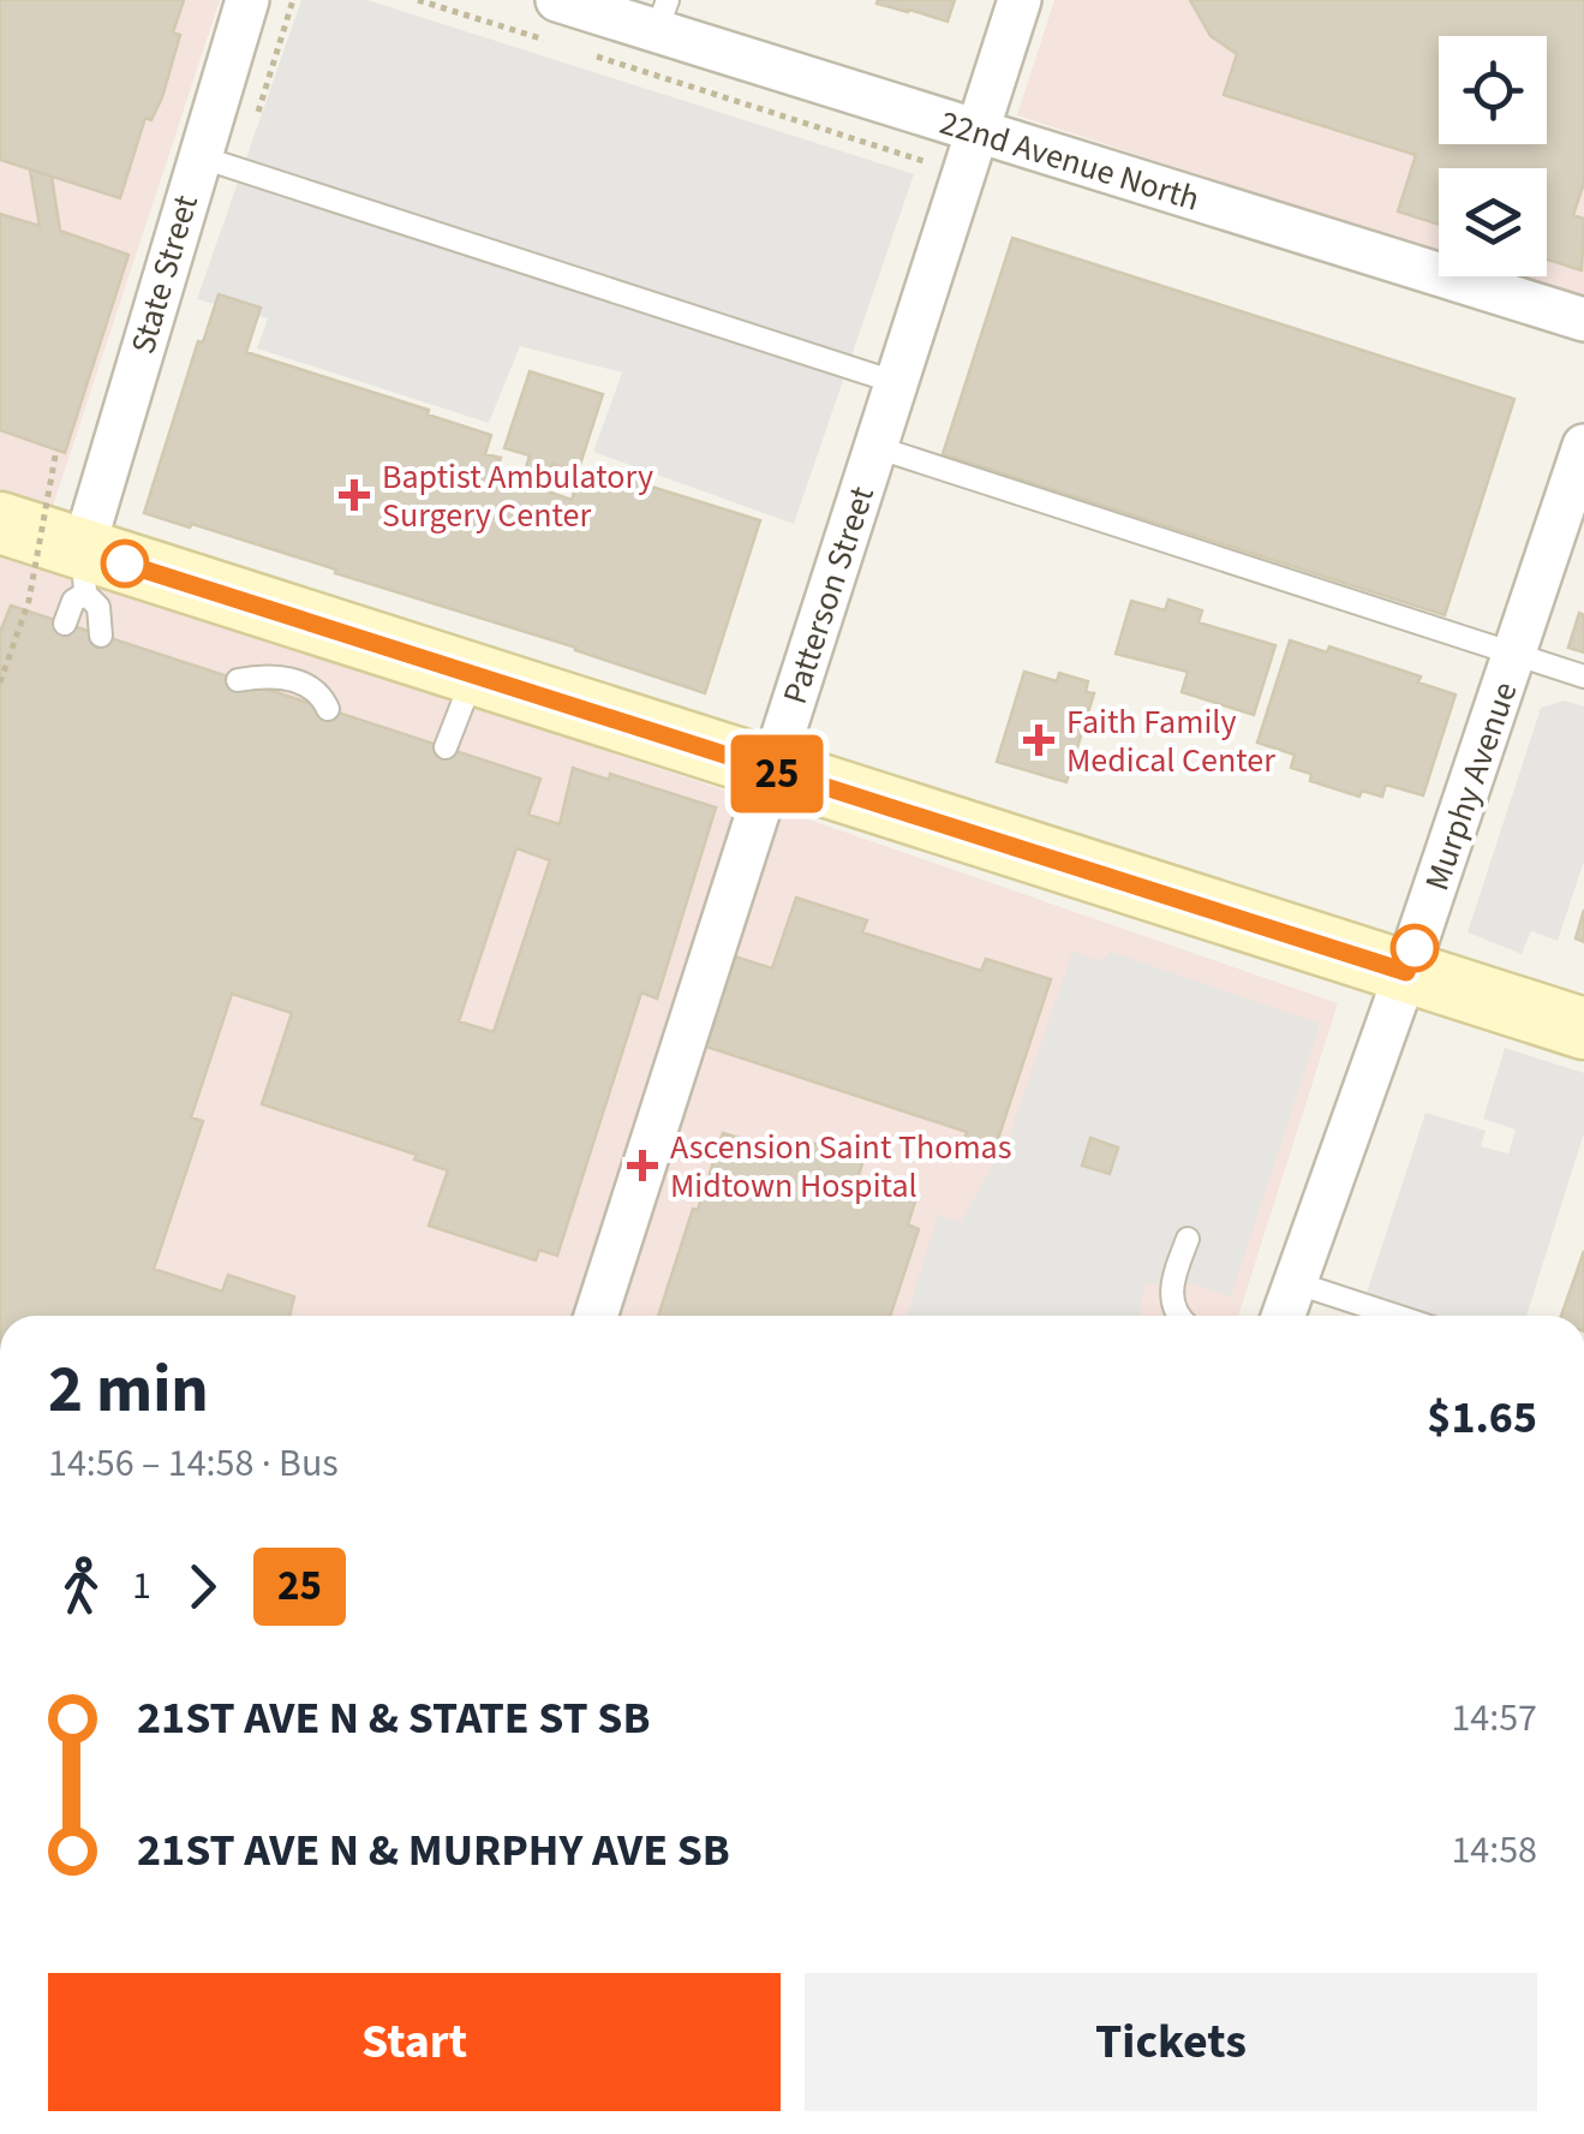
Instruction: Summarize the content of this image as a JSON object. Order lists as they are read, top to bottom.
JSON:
{
  "streets": {
    "street": [
      "22nd Avenue North",
      "State Street",
      "Patterson Street",
      "Murphy Avenue"
    ]
  },
  "crossings": [
    ["22nd Avenue North", "Patterson Street"]
  ],
  "places": {
    "health": ["Baptist Ambulatory Surgery Center", "Faith Family Medical Center", "Ascension Saint Thomas Midtown Hospital"]
  },
  "lines": ["bus line 25"],
  "page": {
    "on_map": "25",
    "heading": ["2 min", "14:56 – 14:58 · Bus", "$1.65"],
    "legs": ["1", "25"],
    "list": [
      {
        "name": "21ST AVE N & STATE ST SB",
        "value": "14:57"
      },
      {
        "name": "21ST AVE N & MURPHY AVE SB",
        "value": "14:58"
      }
    ],
    "buttons": ["Start", "Tickets"]
  }
}
